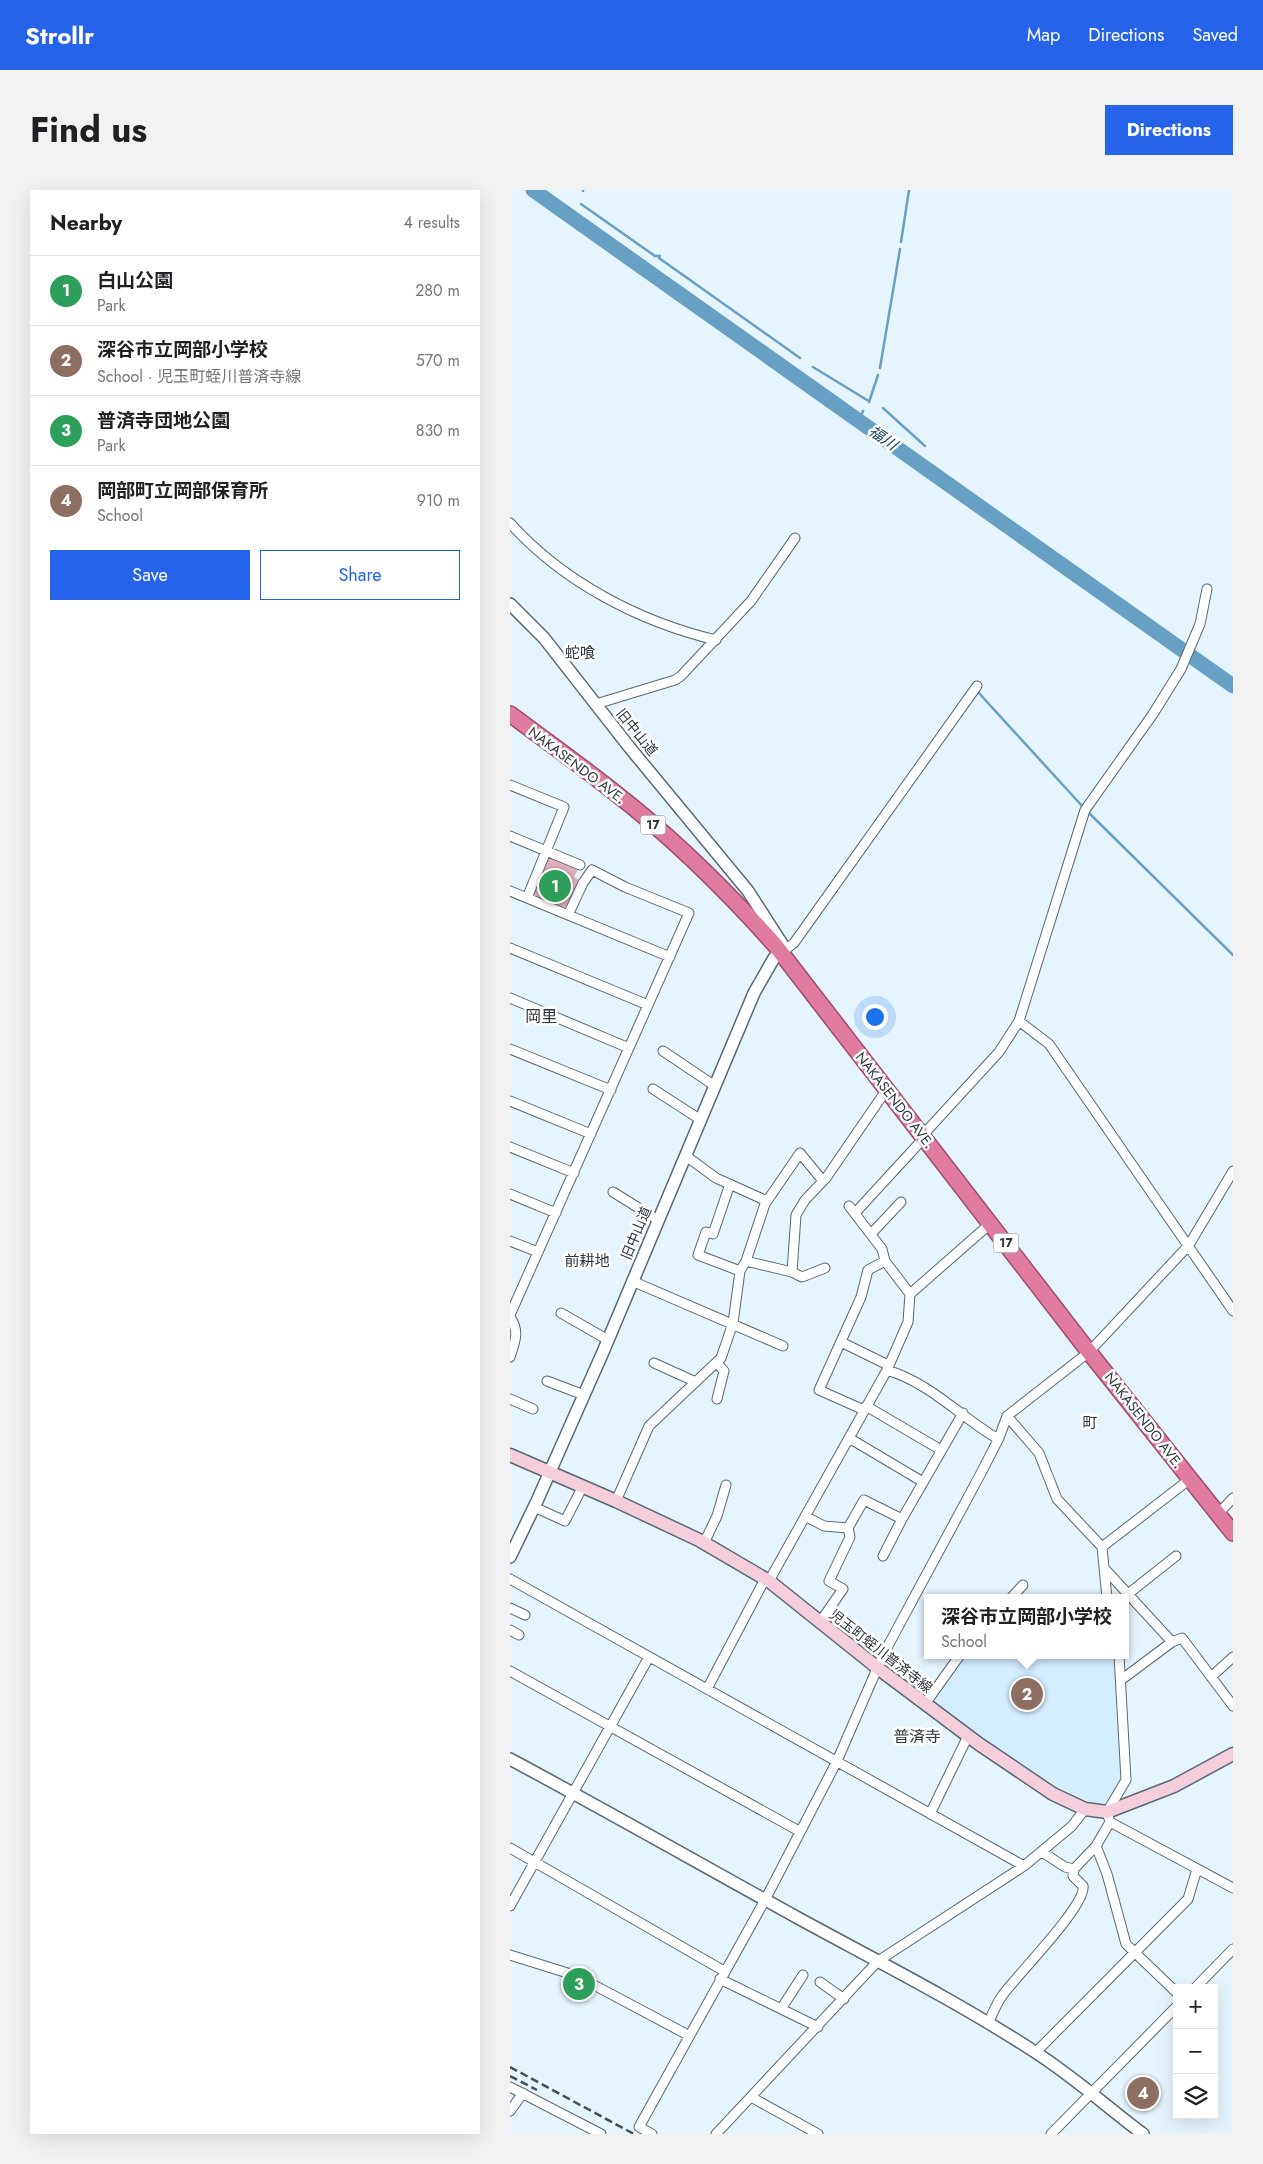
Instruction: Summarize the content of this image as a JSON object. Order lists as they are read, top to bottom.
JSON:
{
  "streets": {
    "highway": ["NAKASENDO AVE.", "17"],
    "main road": ["児玉町蛭川普済寺線"],
    "street": ["旧中山道"]
  },
  "crossings": [
    ["旧中山道", "NAKASENDO AVE."],
    ["旧中山道", "児玉町蛭川普済寺線"]
  ],
  "districts": [
    "蛇喰",
    "岡里",
    "前耕地",
    "町",
    "普済寺"
  ],
  "water": ["福川"],
  "page": {
    "header": "Strollr",
    "nav": ["Map", "Directions", "Saved"],
    "title": "Find us",
    "buttons": [
      "Directions",
      ["Save", "Share"]
    ],
    "heading": ["Nearby", "4 results"],
    "list": [
      {
        "mark": "1",
        "name": "白山公園",
        "note": "Park",
        "value": "280 m"
      },
      {
        "mark": "2",
        "name": "深谷市立岡部小学校",
        "note": "School · 児玉町蛭川普済寺線",
        "value": "570 m"
      },
      {
        "mark": "3",
        "name": "普済寺団地公園",
        "note": "Park",
        "value": "830 m"
      },
      {
        "mark": "4",
        "name": "岡部町立岡部保育所",
        "note": "School",
        "value": "910 m"
      }
    ],
    "pins": [
      "1",
      "2",
      "3",
      "4"
    ],
    "popup": ["深谷市立岡部小学校", "School"],
    "map_buttons": ["+", "−"]
  }
}
